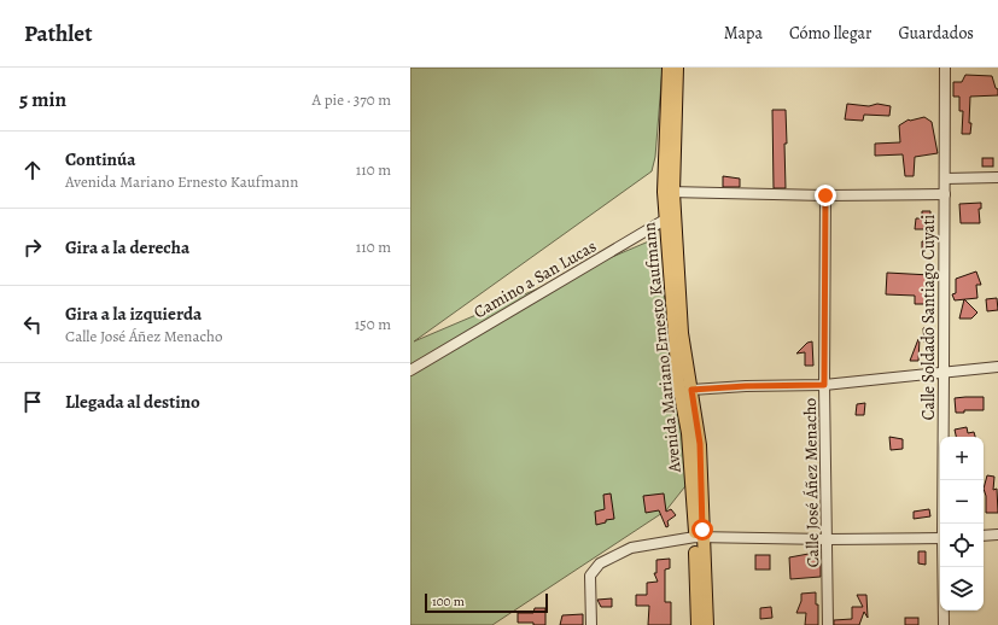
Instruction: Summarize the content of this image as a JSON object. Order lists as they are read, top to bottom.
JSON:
{
  "streets": {
    "main road": ["Avenida Mariano Ernesto Kaufmann"],
    "street": ["Camino a San Lucas", "Calle Soldado Santiago Cuyati", "Calle José Áñez Menacho"]
  },
  "crossings": [
    ["Camino a San Lucas", "Avenida Mariano Ernesto Kaufmann"]
  ],
  "scale_bar": "100 m",
  "page": {
    "header": "Pathlet",
    "nav": ["Mapa", "Cómo llegar", "Guardados"],
    "heading": ["5 min", "A pie · 370 m"],
    "list": [
      ["Continúa", "Avenida Mariano Ernesto Kaufmann", "110 m"],
      ["Gira a la derecha", "110 m"],
      ["Gira a la izquierda", "Calle José Áñez Menacho", "150 m"],
      "Llegada al destino"
    ],
    "map_buttons": ["+", "−"],
    "scale": "100 m"
  }
}
